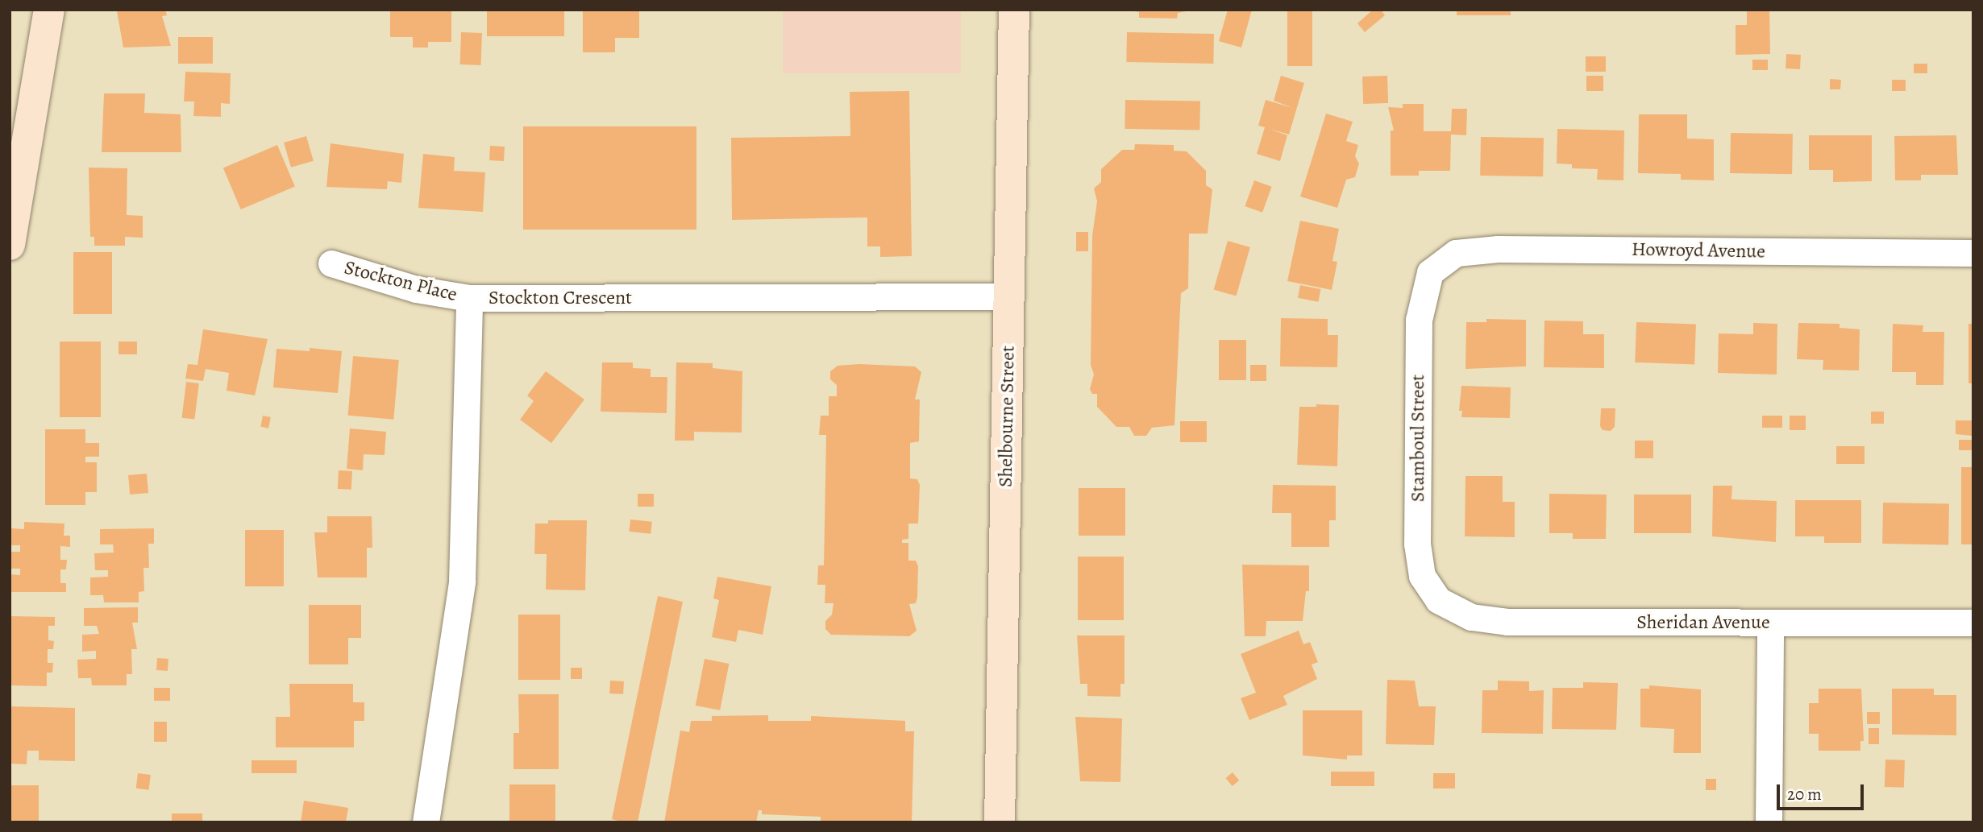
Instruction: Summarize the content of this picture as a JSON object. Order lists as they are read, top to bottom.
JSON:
{
  "streets": {
    "main road": ["Shelbourne Street"],
    "street": [
      "Howroyd Avenue",
      "Stockton Place",
      "Stockton Crescent",
      "Stamboul Street",
      "Sheridan Avenue"
    ]
  },
  "crossings": [
    ["Howroyd Avenue", "Stamboul Street"],
    ["Stockton Place", "Stockton Crescent"],
    ["Stockton Crescent", "Shelbourne Street"],
    ["Stamboul Street", "Sheridan Avenue"]
  ],
  "scale_bar": "20 m"
}
